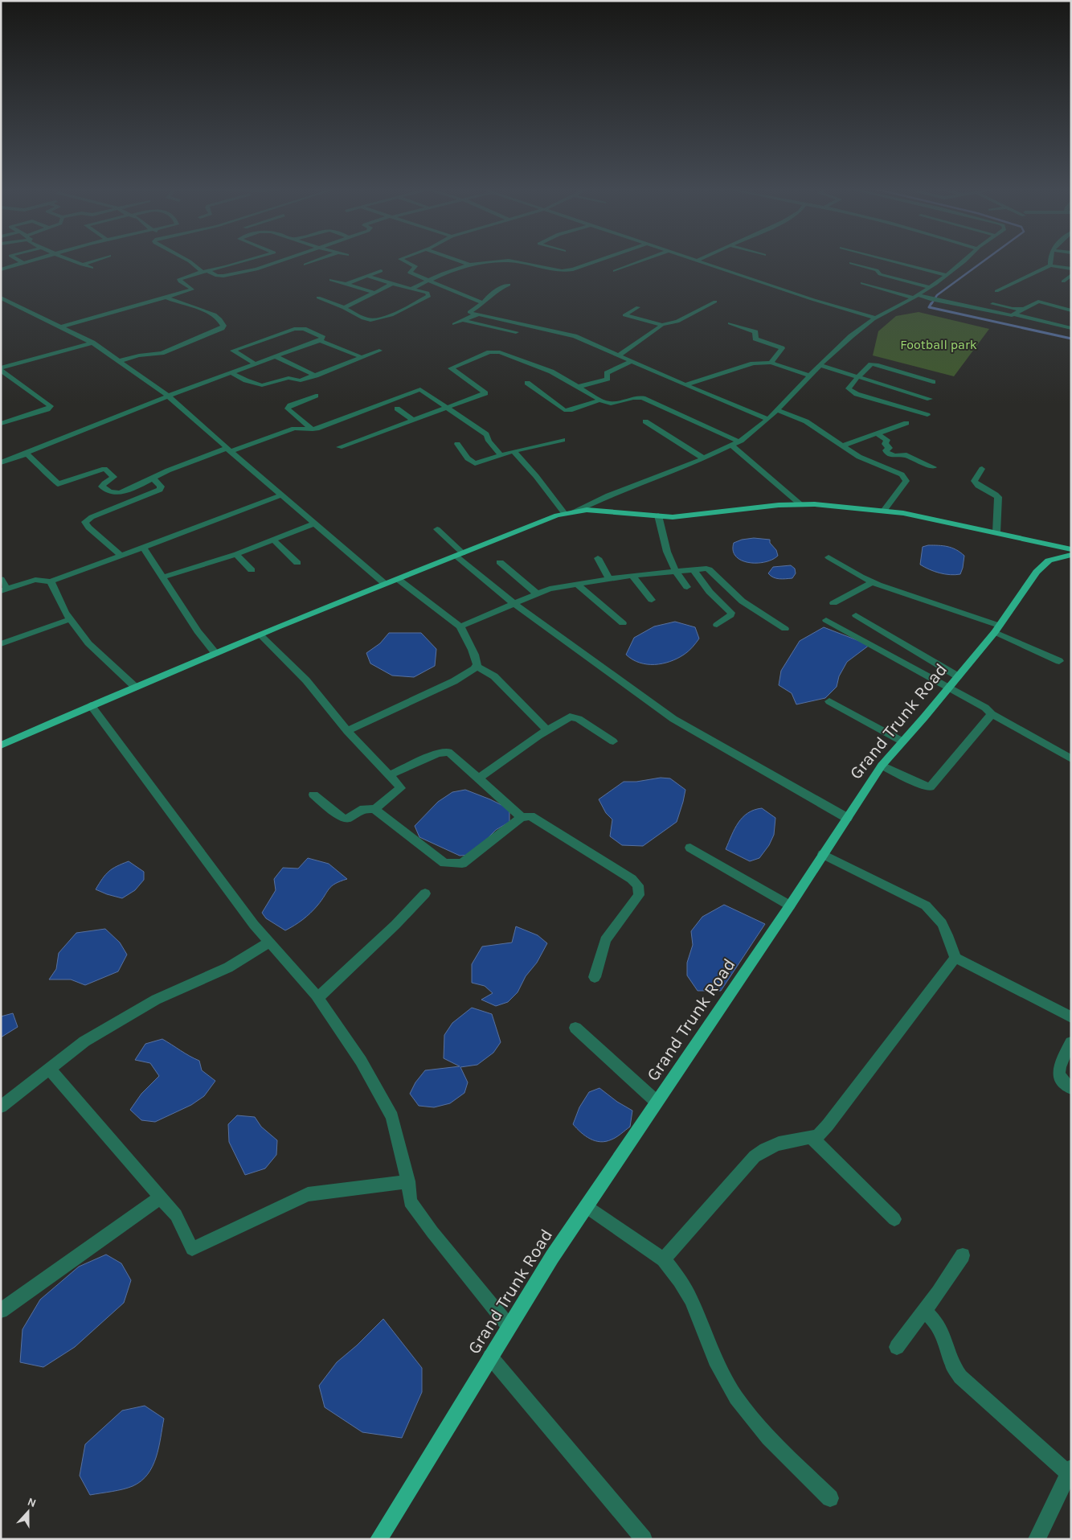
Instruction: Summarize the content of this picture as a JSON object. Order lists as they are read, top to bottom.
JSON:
{
  "streets": {
    "main road": ["Grand Trunk Road"]
  },
  "parks": ["Football park"],
  "north": "top"
}
